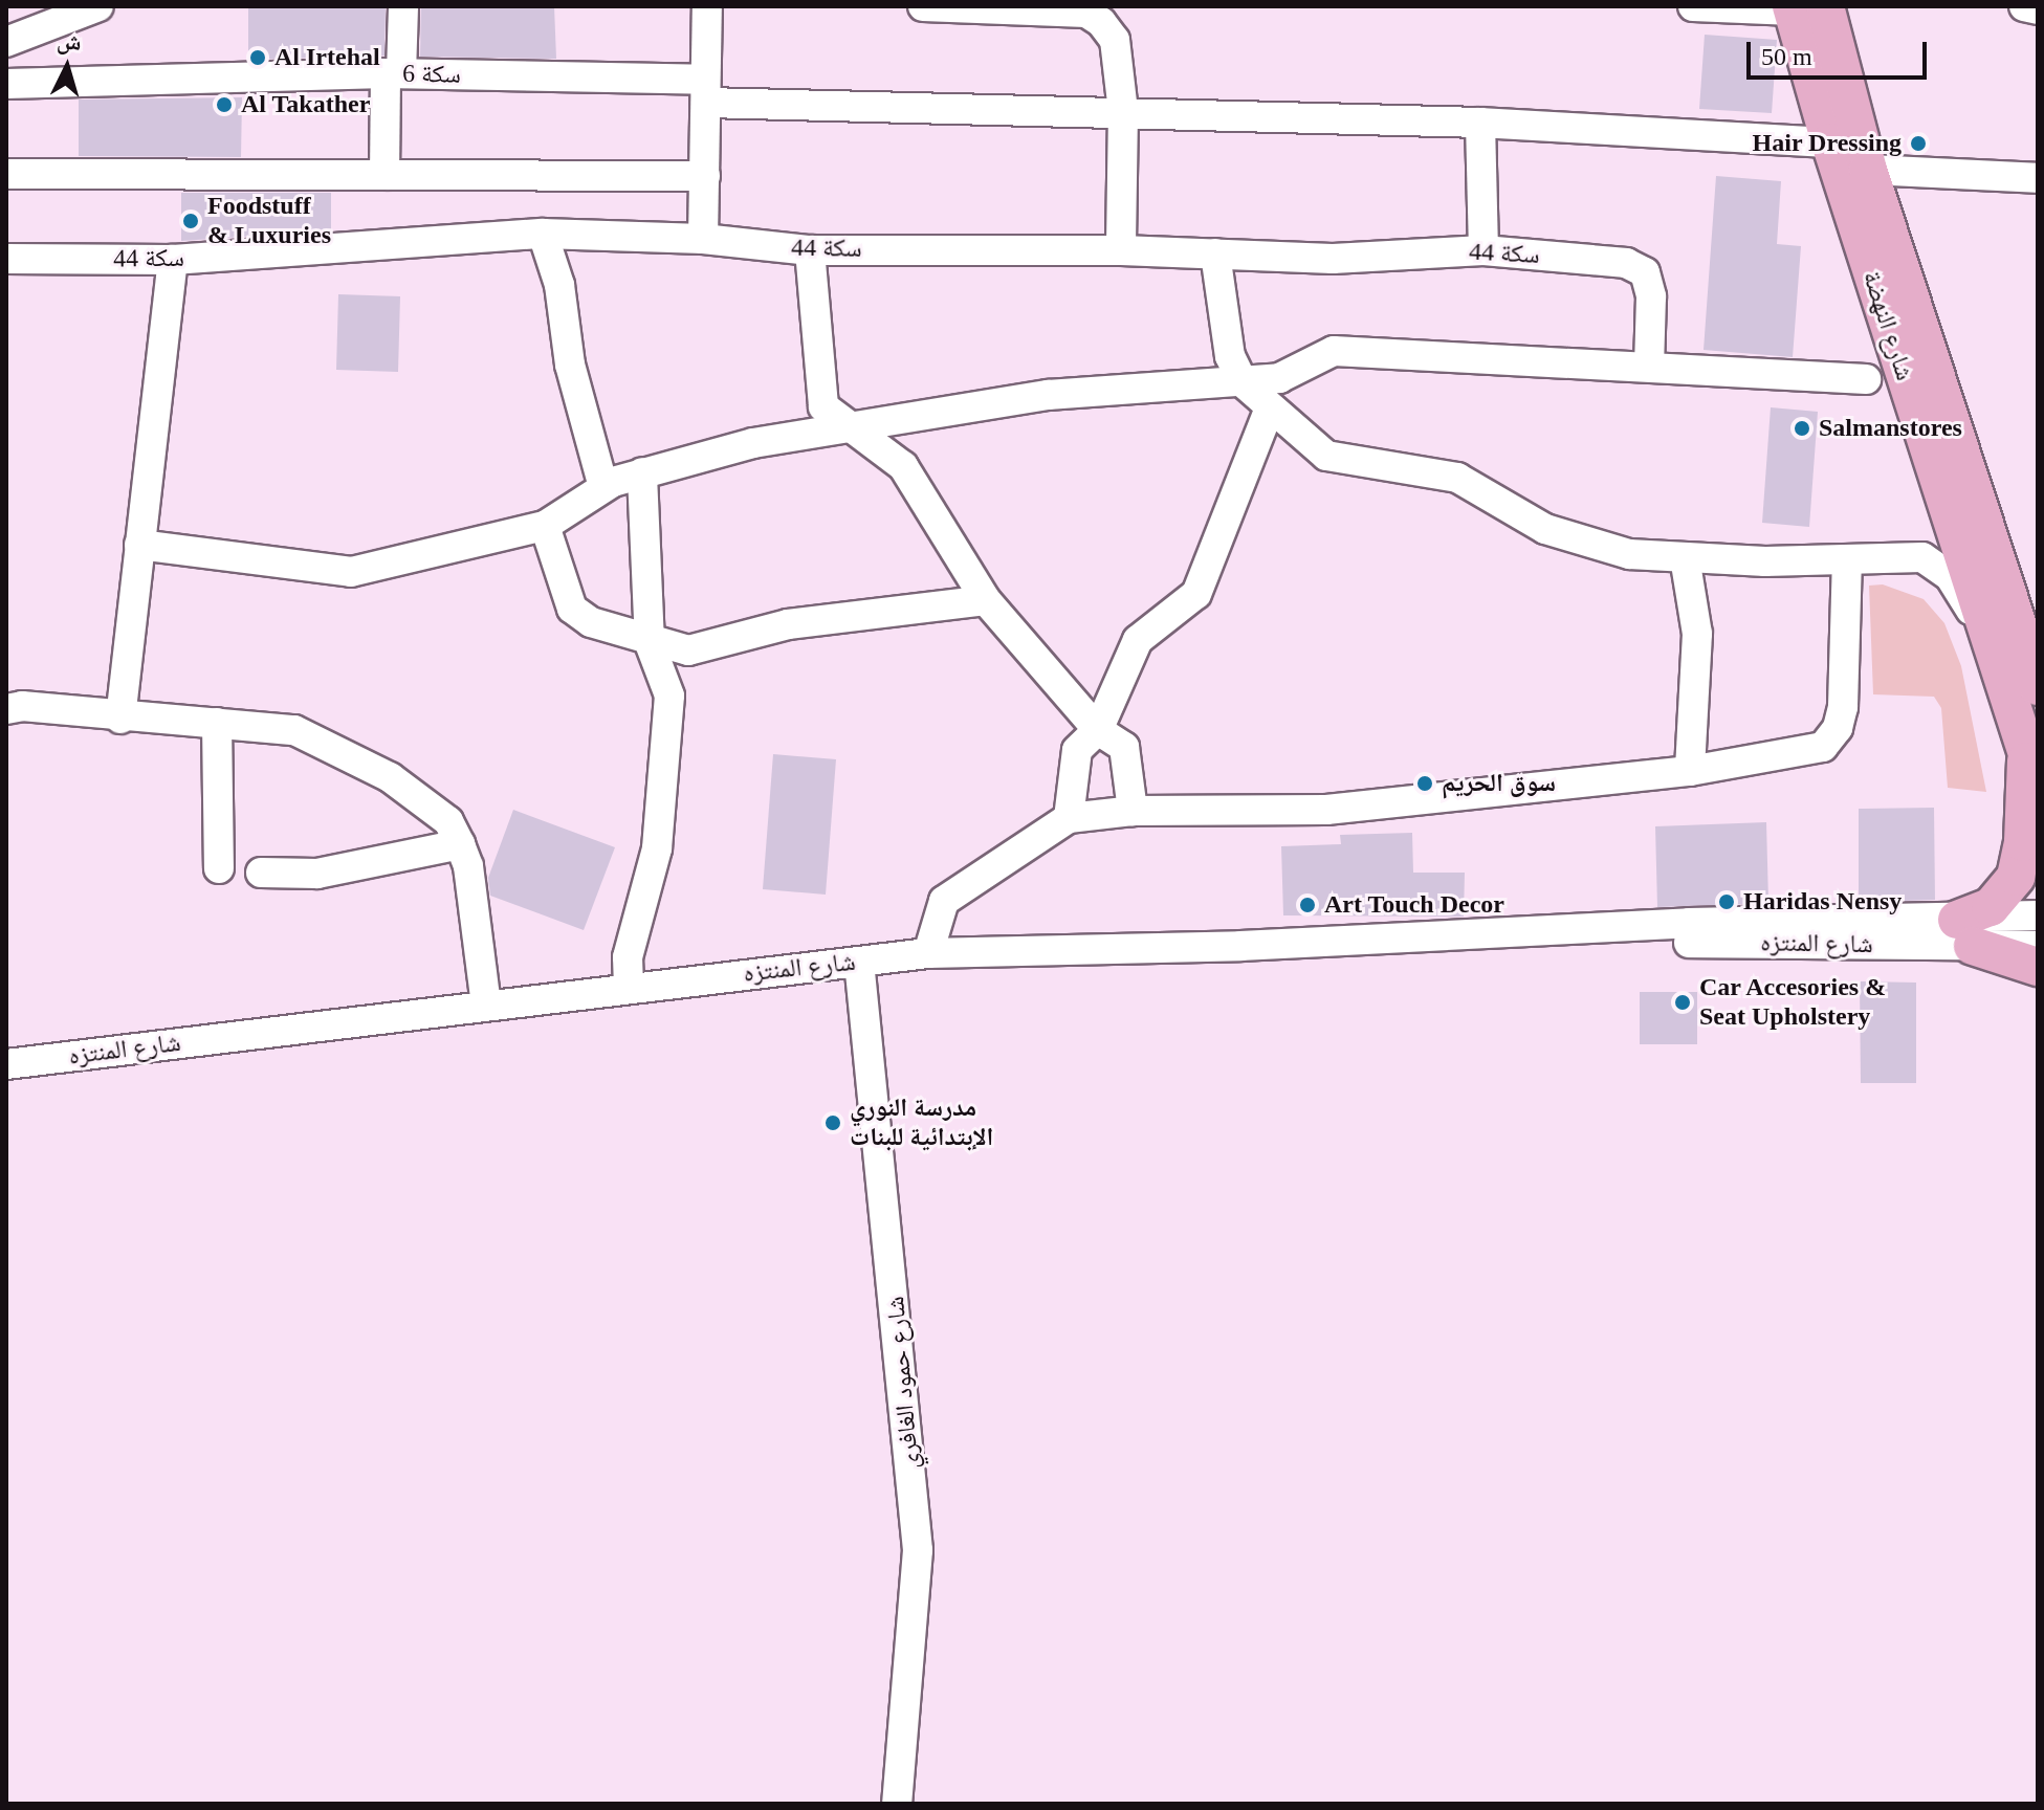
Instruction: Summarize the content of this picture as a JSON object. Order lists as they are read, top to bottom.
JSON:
{
  "streets": {
    "main road": ["شارع النهضة"],
    "street": [
      "سكة 6",
      "سكة 44",
      "شارع المنتزه",
      "شارع حمود الغافري"
    ]
  },
  "crossings": [
    ["سكة 6", "شارع النهضة"],
    ["شارع المنتزه", "شارع حمود الغافري"]
  ],
  "places": [
    "Al Irtehal",
    "Al Takather",
    "Hair Dressing",
    "Foodstuff & Luxuries",
    "Salmanstores",
    "سوق الحريم",
    "Haridas Nensy",
    "Art Touch Decor",
    "Car Accesories & Seat Upholstery",
    "مدرسة النوري الإبتدائية للبنات"
  ],
  "scale_bar": "50 m",
  "north": "top"
}
